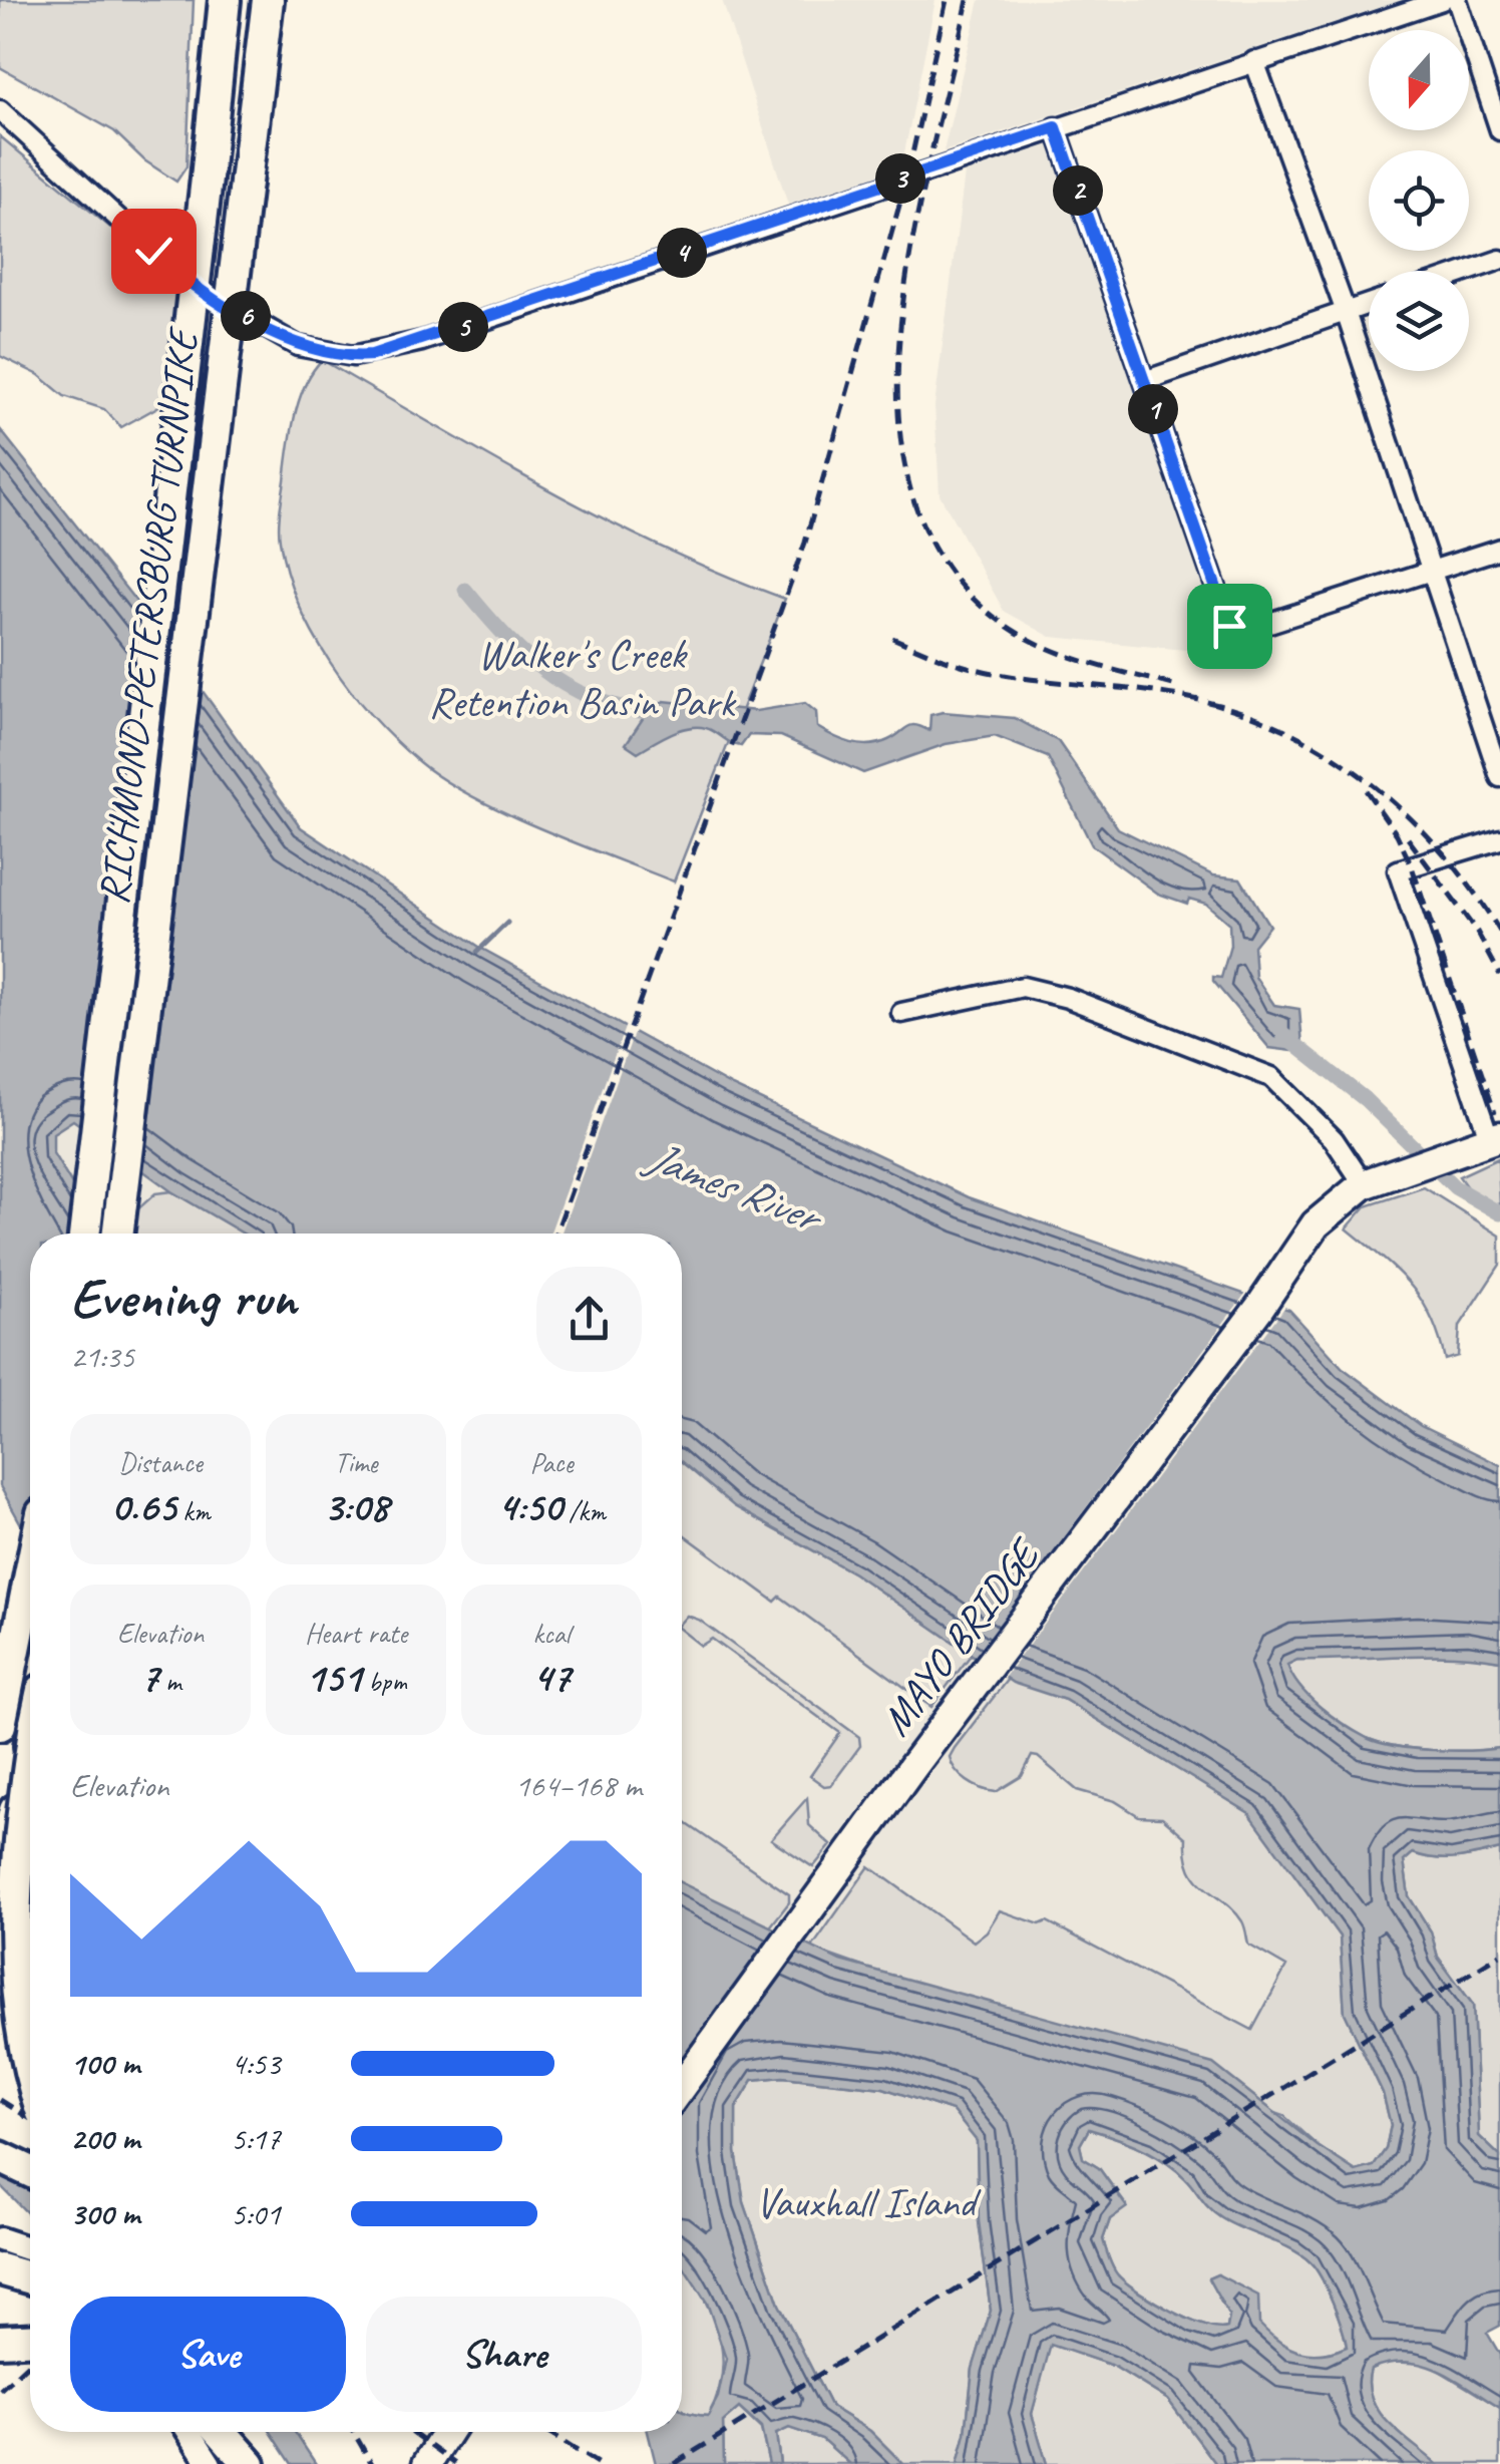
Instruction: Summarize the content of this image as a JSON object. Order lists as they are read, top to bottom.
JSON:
{
  "streets": {
    "highway": ["RICHMOND-PETERSBURG TURNPIKE"],
    "main road": ["MAYO BRIDGE"]
  },
  "water": ["James River"],
  "parks": ["Walker's Creek Retention Basin Park", "Vauxhall Island"],
  "north": "bottom",
  "page": {
    "pins": [
      "3",
      "2",
      "4",
      "6",
      "5",
      "1"
    ],
    "heading": ["Evening run", "21:35"],
    "stats": [
      ["Distance", "0.65 km"],
      ["Time", "3:08"],
      ["Pace", "4:50 /km"],
      ["Elevation", "7 m"],
      ["Heart rate", "151 bpm"],
      ["kcal", "47"]
    ],
    "chart": ["Elevation", "164–168 m"],
    "list": [
      {
        "name": "100 m",
        "note": "4:53"
      },
      {
        "name": "200 m",
        "note": "5:17"
      },
      {
        "name": "300 m",
        "note": "5:01"
      }
    ],
    "buttons": ["Save", "Share"]
  }
}
